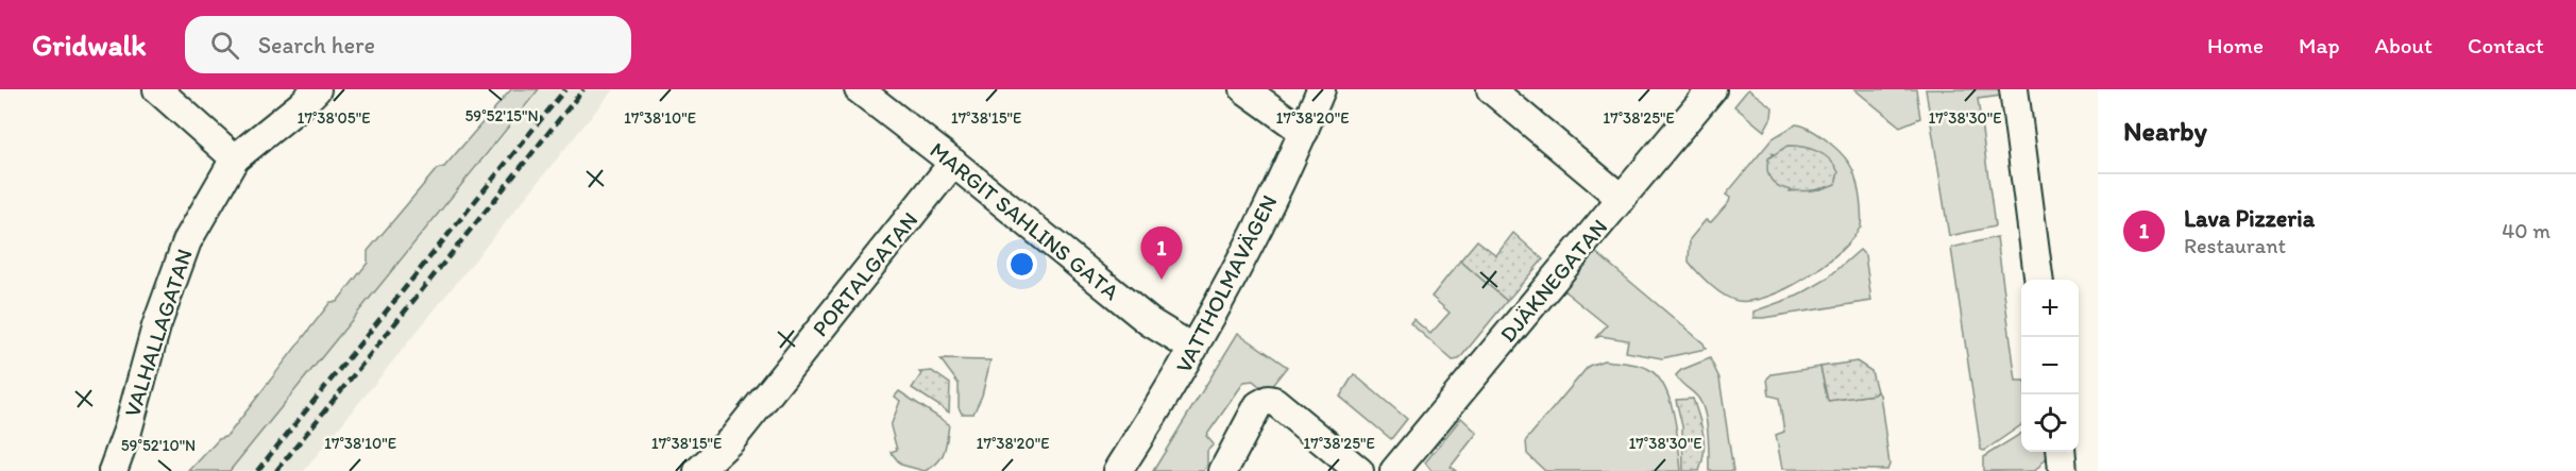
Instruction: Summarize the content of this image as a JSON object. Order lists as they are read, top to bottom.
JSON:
{
  "streets": {
    "street": [
      "MARGIT SAHLINS GATA",
      "PORTALGATAN",
      "DJÄKNEGATAN",
      "VATTHOLMAVÄGEN",
      "VALHALLAGATAN"
    ]
  },
  "crossings": [
    ["MARGIT SAHLINS GATA", "PORTALGATAN"],
    ["MARGIT SAHLINS GATA", "VATTHOLMAVÄGEN"]
  ],
  "page": {
    "header": "Gridwalk",
    "search": "Search here",
    "nav": [
      "Home",
      "Map",
      "About",
      "Contact"
    ],
    "heading": "Nearby",
    "list": [
      {
        "mark": "1",
        "name": "Lava Pizzeria",
        "note": "Restaurant",
        "value": "40 m"
      }
    ],
    "pins": "1",
    "map_buttons": ["+", "−"]
  },
  "coordinates": [
    "59°52'15\"N",
    "17°38'30\"E",
    "17°38'05\"E",
    "17°38'10\"E",
    "17°38'15\"E",
    "17°38'20\"E",
    "17°38'25\"E",
    "59°52'10\"N"
  ]
}
